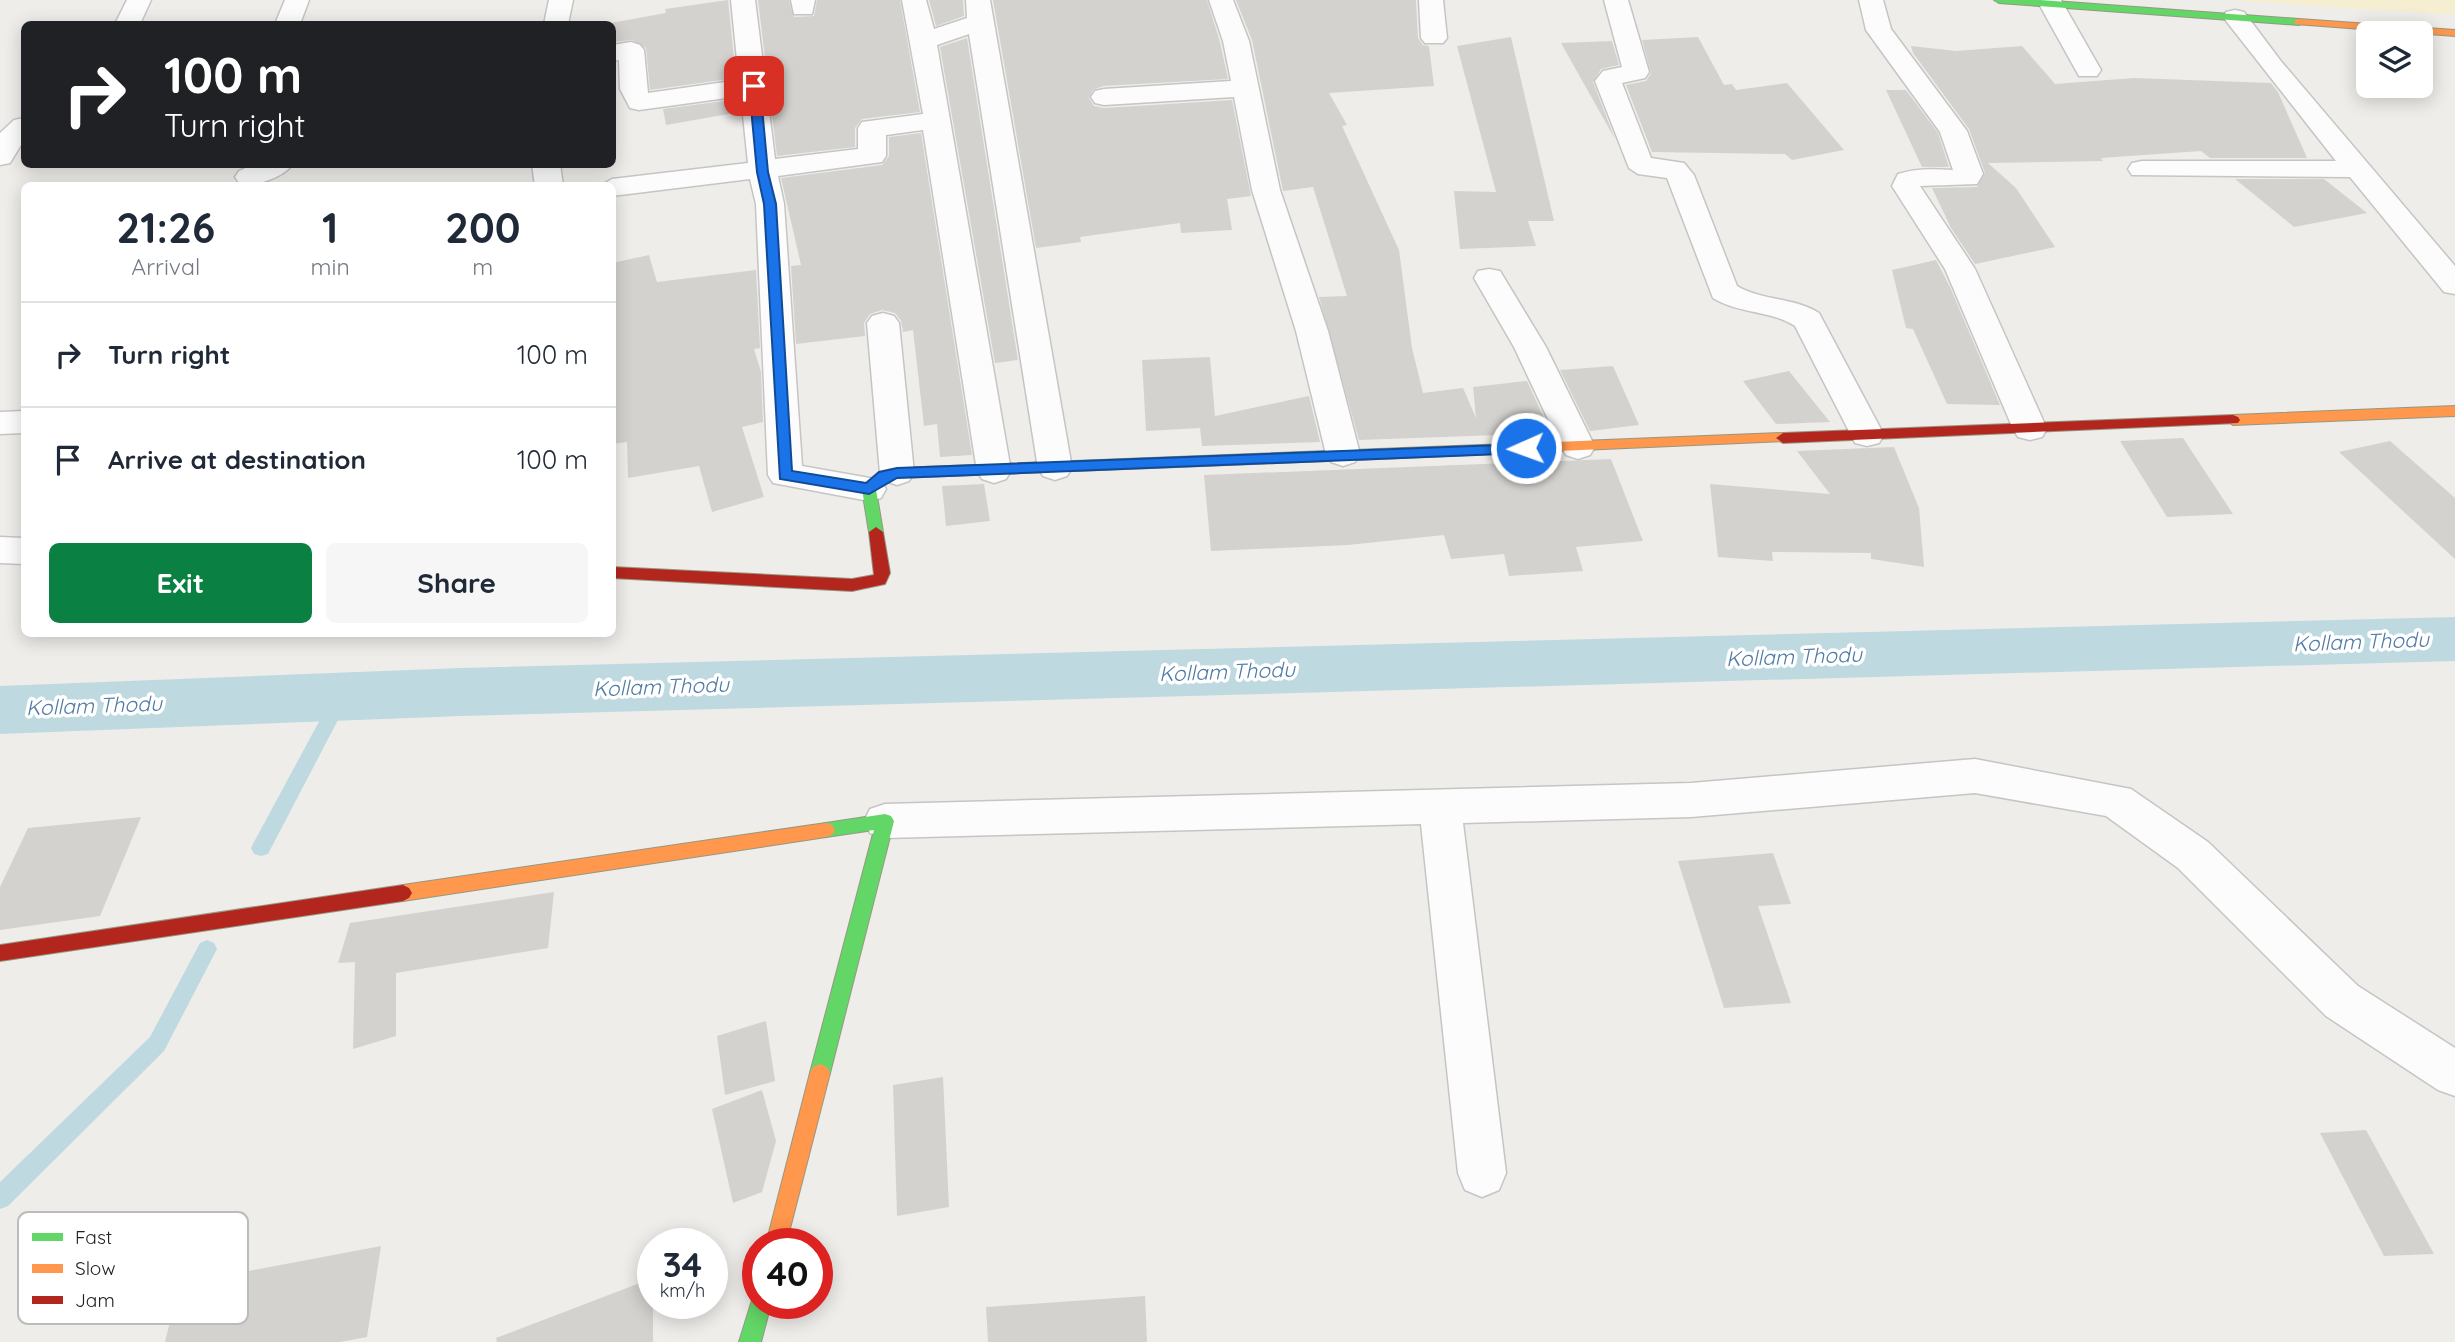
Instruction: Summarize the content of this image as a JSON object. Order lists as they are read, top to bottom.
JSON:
{
  "water": ["Kollam Thodu"],
  "legend": ["Fast", "Slow", "Jam"],
  "page": {
    "turn": ["100 m", "Turn right"],
    "eta": [
      "21:26",
      "Arrival",
      "1",
      "min",
      "200",
      "m"
    ],
    "list": [
      {
        "name": "Turn right",
        "value": "100 m"
      },
      {
        "name": "Arrive at destination",
        "value": "100 m"
      }
    ],
    "buttons": ["Exit", "Share"],
    "speed": "34 km/h",
    "limit": "40"
  }
}
